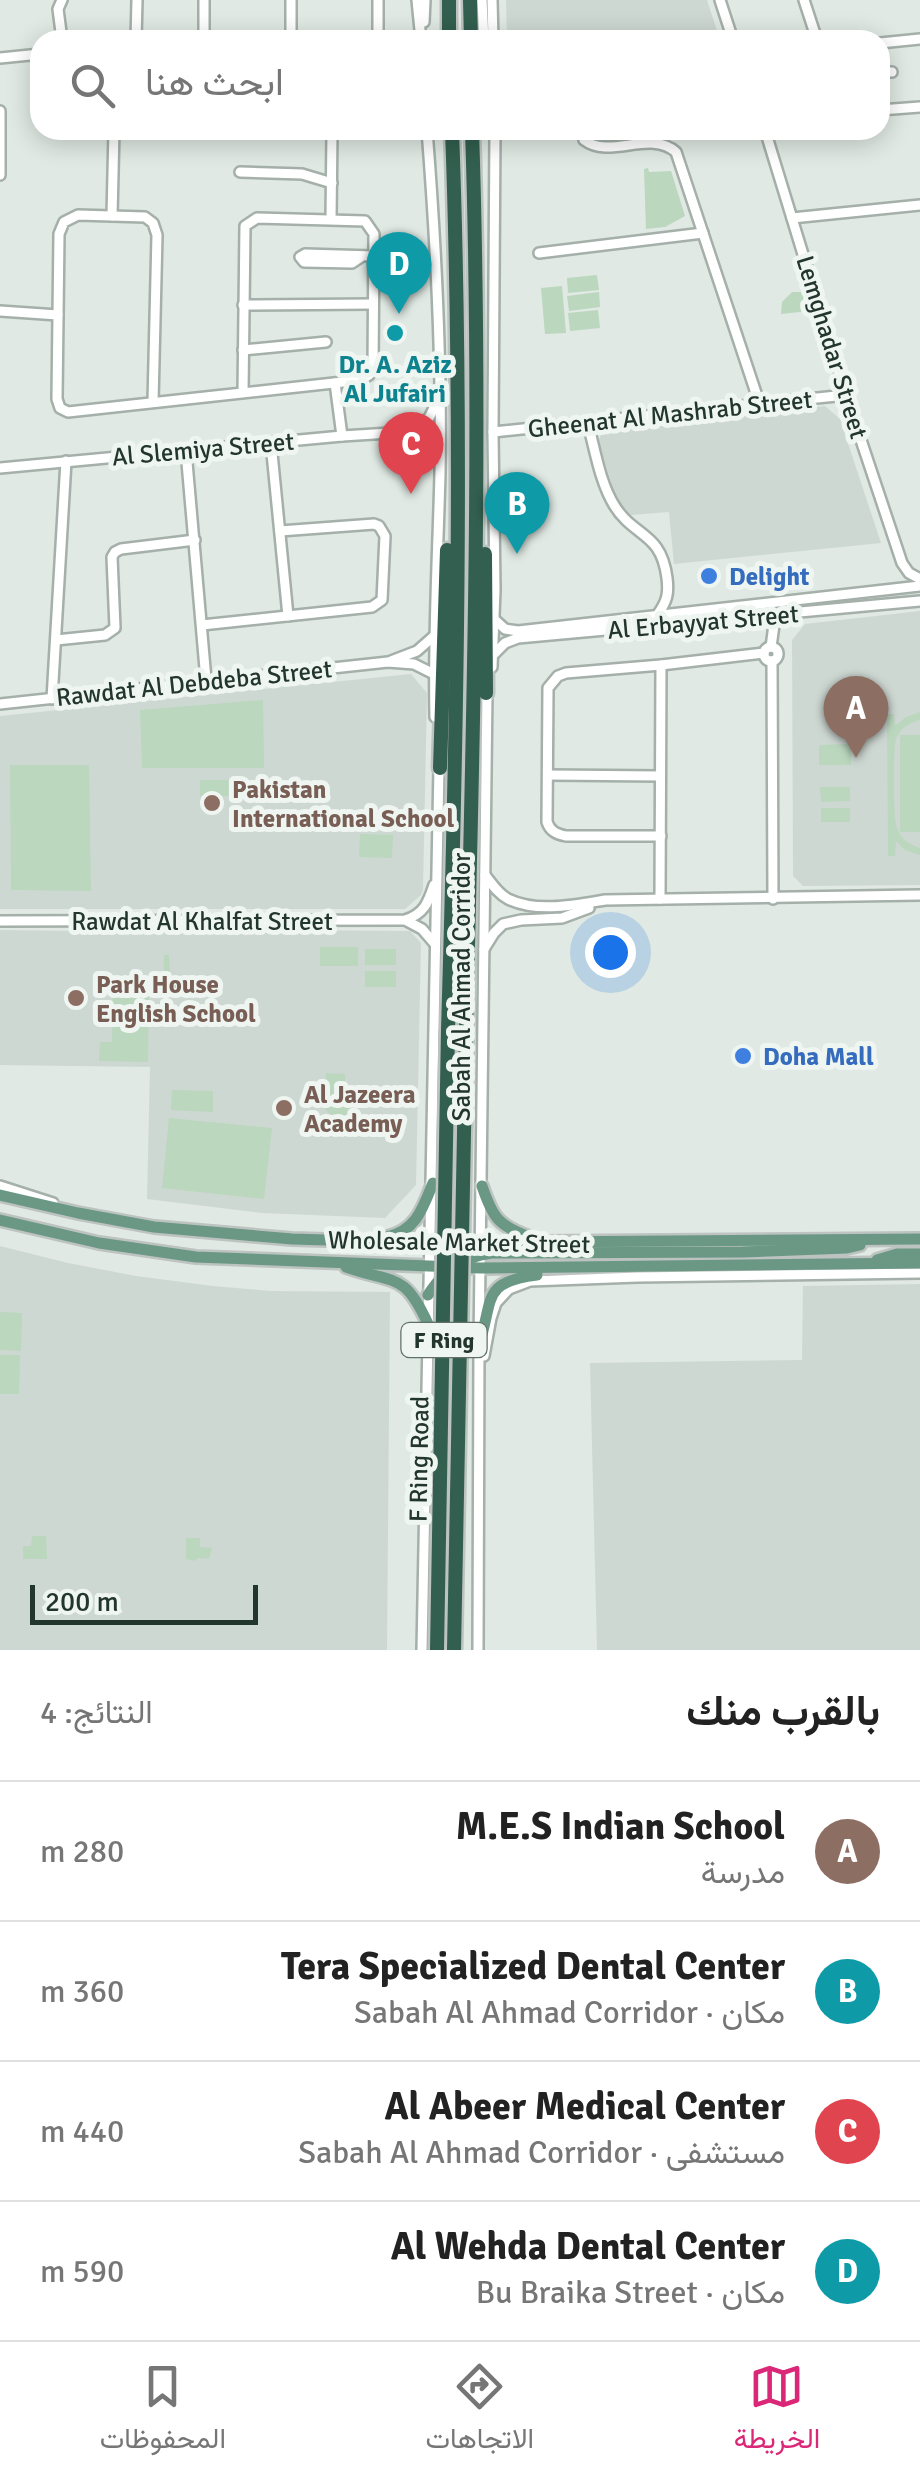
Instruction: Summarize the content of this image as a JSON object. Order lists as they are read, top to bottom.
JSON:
{
  "streets": {
    "highway": ["Sabah Al Ahmad Corridor", "F Ring", "F Ring Road"],
    "main road": ["Wholesale Market Street"],
    "street": [
      "Lemghadar Street",
      "Gheenat Al Mashrab Street",
      "Al Slemiya Street",
      "Al Erbayyat Street",
      "Rawdat Al Debdeba Street",
      "Rawdat Al Khalfat Street"
    ]
  },
  "crossings": [
    ["Lemghadar Street", "Gheenat Al Mashrab Street"],
    ["Gheenat Al Mashrab Street", "Sabah Al Ahmad Corridor"],
    ["Al Erbayyat Street", "Sabah Al Ahmad Corridor"],
    ["Rawdat Al Debdeba Street", "Sabah Al Ahmad Corridor"],
    ["Sabah Al Ahmad Corridor", "F Ring Road"],
    ["Wholesale Market Street", "F Ring Road"]
  ],
  "places": [
    "Dr. A. Aziz Al Jufairi",
    "Delight",
    "Pakistan International School",
    "Park House English School",
    "Doha Mall",
    "Al Jazeera Academy"
  ],
  "scale_bar": "200 m",
  "page": {
    "search": "ابحث هنا",
    "pins": [
      "D",
      "C",
      "B",
      "A"
    ],
    "scale": "200 m",
    "heading": ["بالقرب منك", "النتائج: 4"],
    "list": [
      {
        "mark": "A",
        "name": "M.E.S Indian School",
        "note": "مدرسة",
        "value": "280 m"
      },
      {
        "mark": "B",
        "name": "Tera Specialized Dental Center",
        "note": "مكان · Sabah Al Ahmad Corridor",
        "value": "360 m"
      },
      {
        "mark": "C",
        "name": "Al Abeer Medical Center",
        "note": "مستشفى · Sabah Al Ahmad Corridor",
        "value": "440 m"
      },
      {
        "mark": "D",
        "name": "Al Wehda Dental Center",
        "note": "مكان · Bu Braika Street",
        "value": "590 m"
      }
    ],
    "nav": ["الخريطة", "الاتجاهات", "المحفوظات"]
  }
}
